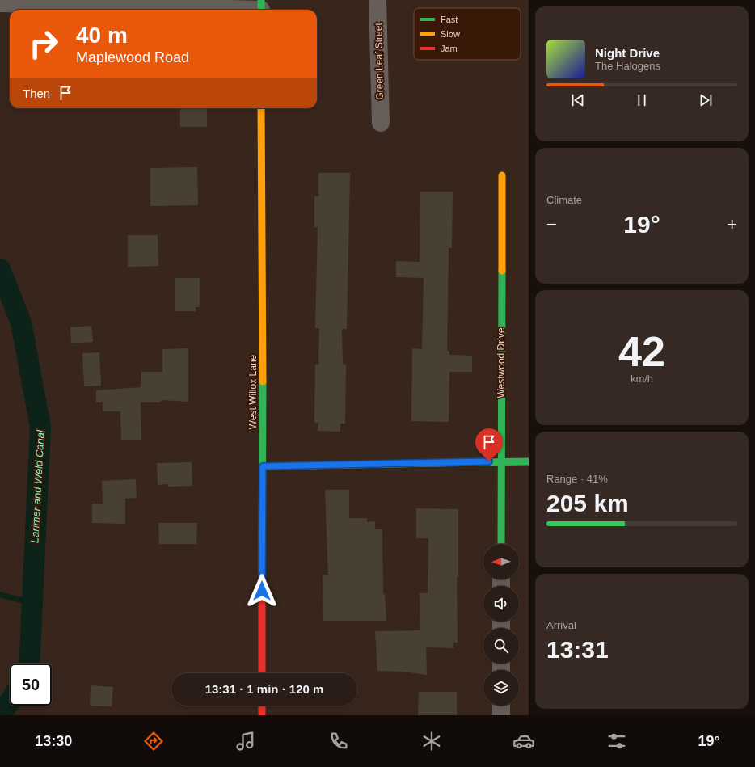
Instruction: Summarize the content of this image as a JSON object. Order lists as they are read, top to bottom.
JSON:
{
  "streets": {
    "street": ["Green Leaf Street", "Westwood Drive", "West Willox Lane"]
  },
  "water": ["Larimer and Weld Canal"],
  "legend": ["Fast", "Slow", "Jam"],
  "north": "left",
  "page": {
    "turn": ["40 m", "Maplewood Road"],
    "song": ["Night Drive", "The Halogens"],
    "then": "Then",
    "tile": [
      "Climate",
      ["42", "km/h"],
      ["Range · 41%", "205 km"],
      ["Arrival", "13:31"]
    ],
    "heat": ["−", "19°", "+"],
    "limit": "50",
    "trip": "13:31 · 1 min · 120 m",
    "tabs": ["13:30", "19°"]
  }
}
